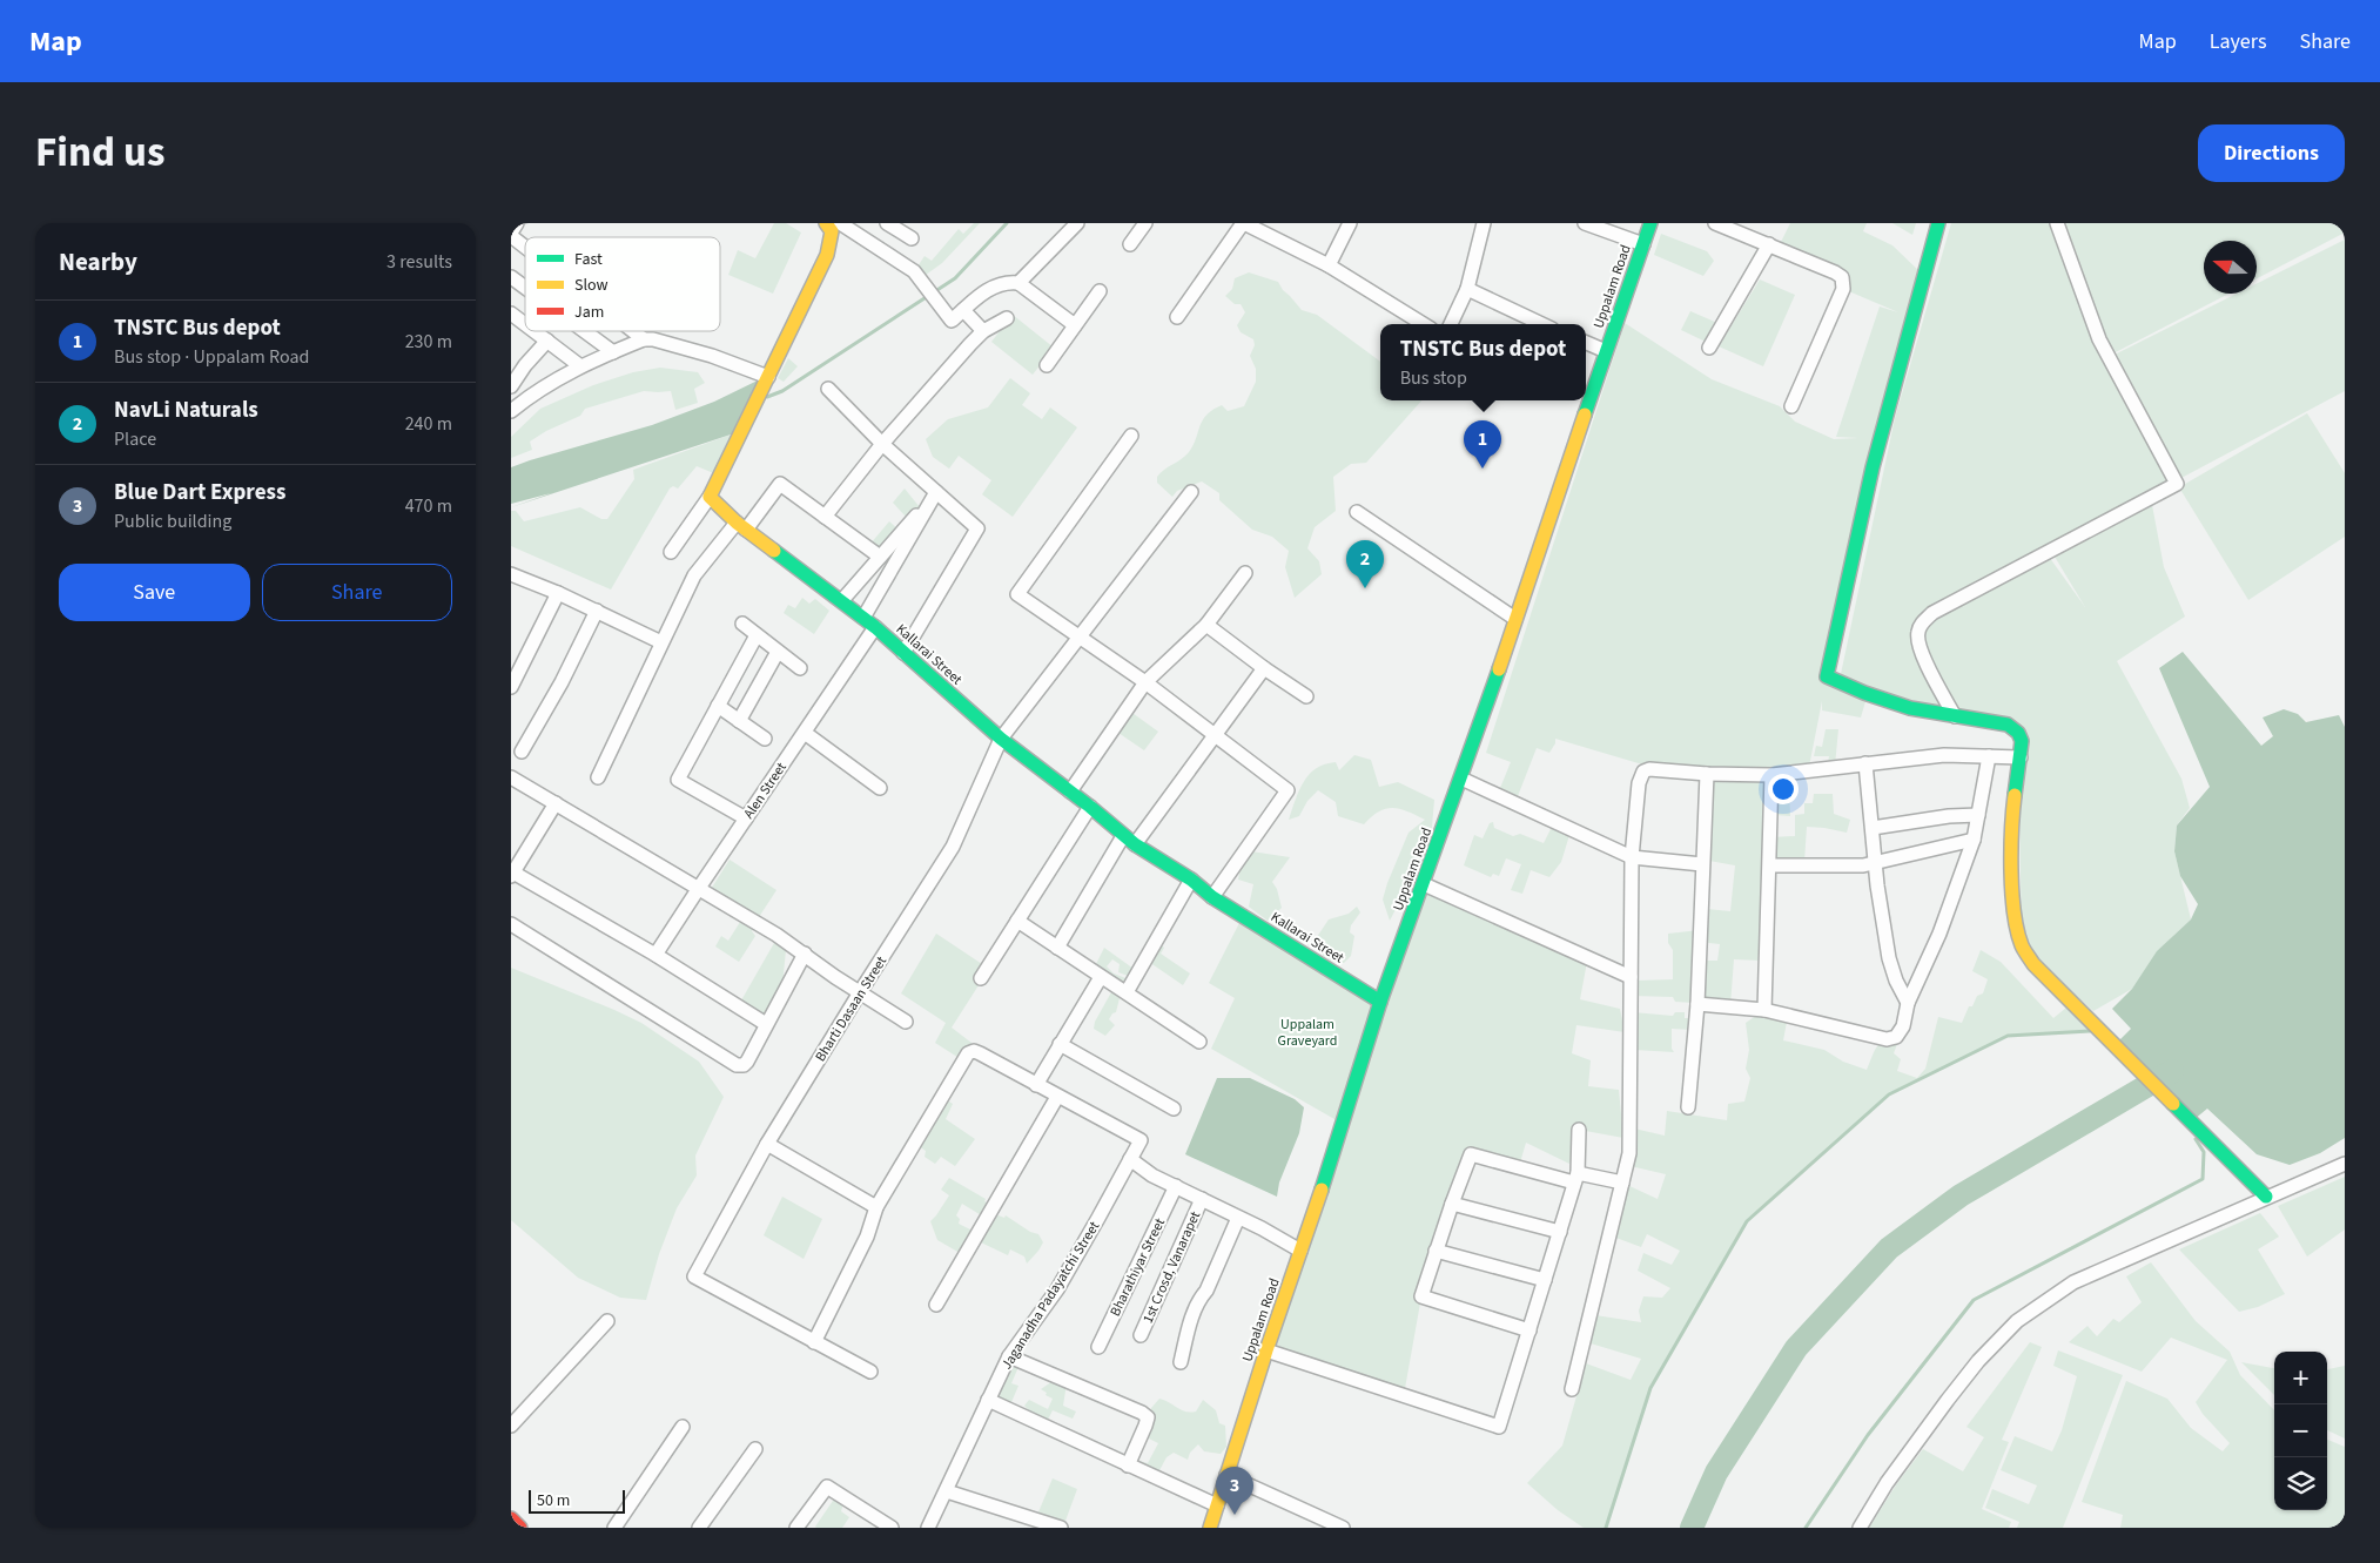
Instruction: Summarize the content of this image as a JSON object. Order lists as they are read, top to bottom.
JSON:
{
  "streets": {
    "street": [
      "Uppalam Road",
      "Kallarai Street",
      "Alen Street",
      "Bharti Dasaan Street",
      "Bharathiyar Street",
      "1st Crosd, Vanarapet",
      "Jaganadha Padayatchi Street"
    ]
  },
  "crossings": [
    ["Uppalam Road", "Kallarai Street"],
    ["Kallarai Street", "Alen Street"],
    ["Kallarai Street", "Bharti Dasaan Street"]
  ],
  "parks": ["Uppalam Graveyard"],
  "legend": ["Fast", "Slow", "Jam"],
  "scale_bar": "50 m",
  "north": "left",
  "page": {
    "header": "Map",
    "nav": ["Map", "Layers", "Share"],
    "title": "Find us",
    "buttons": [
      "Directions",
      ["Save", "Share"]
    ],
    "heading": ["Nearby", "3 results"],
    "list": [
      {
        "mark": "1",
        "name": "TNSTC Bus depot",
        "note": "Bus stop · Uppalam Road",
        "value": "230 m"
      },
      {
        "mark": "2",
        "name": "NavLi Naturals",
        "note": "Place",
        "value": "240 m"
      },
      {
        "mark": "3",
        "name": "Blue Dart Express",
        "note": "Public building",
        "value": "470 m"
      }
    ],
    "popup": ["TNSTC Bus depot", "Bus stop"],
    "pins": ["1", "2", "3"],
    "map_buttons": ["+", "−"],
    "scale": "50 m"
  }
}
